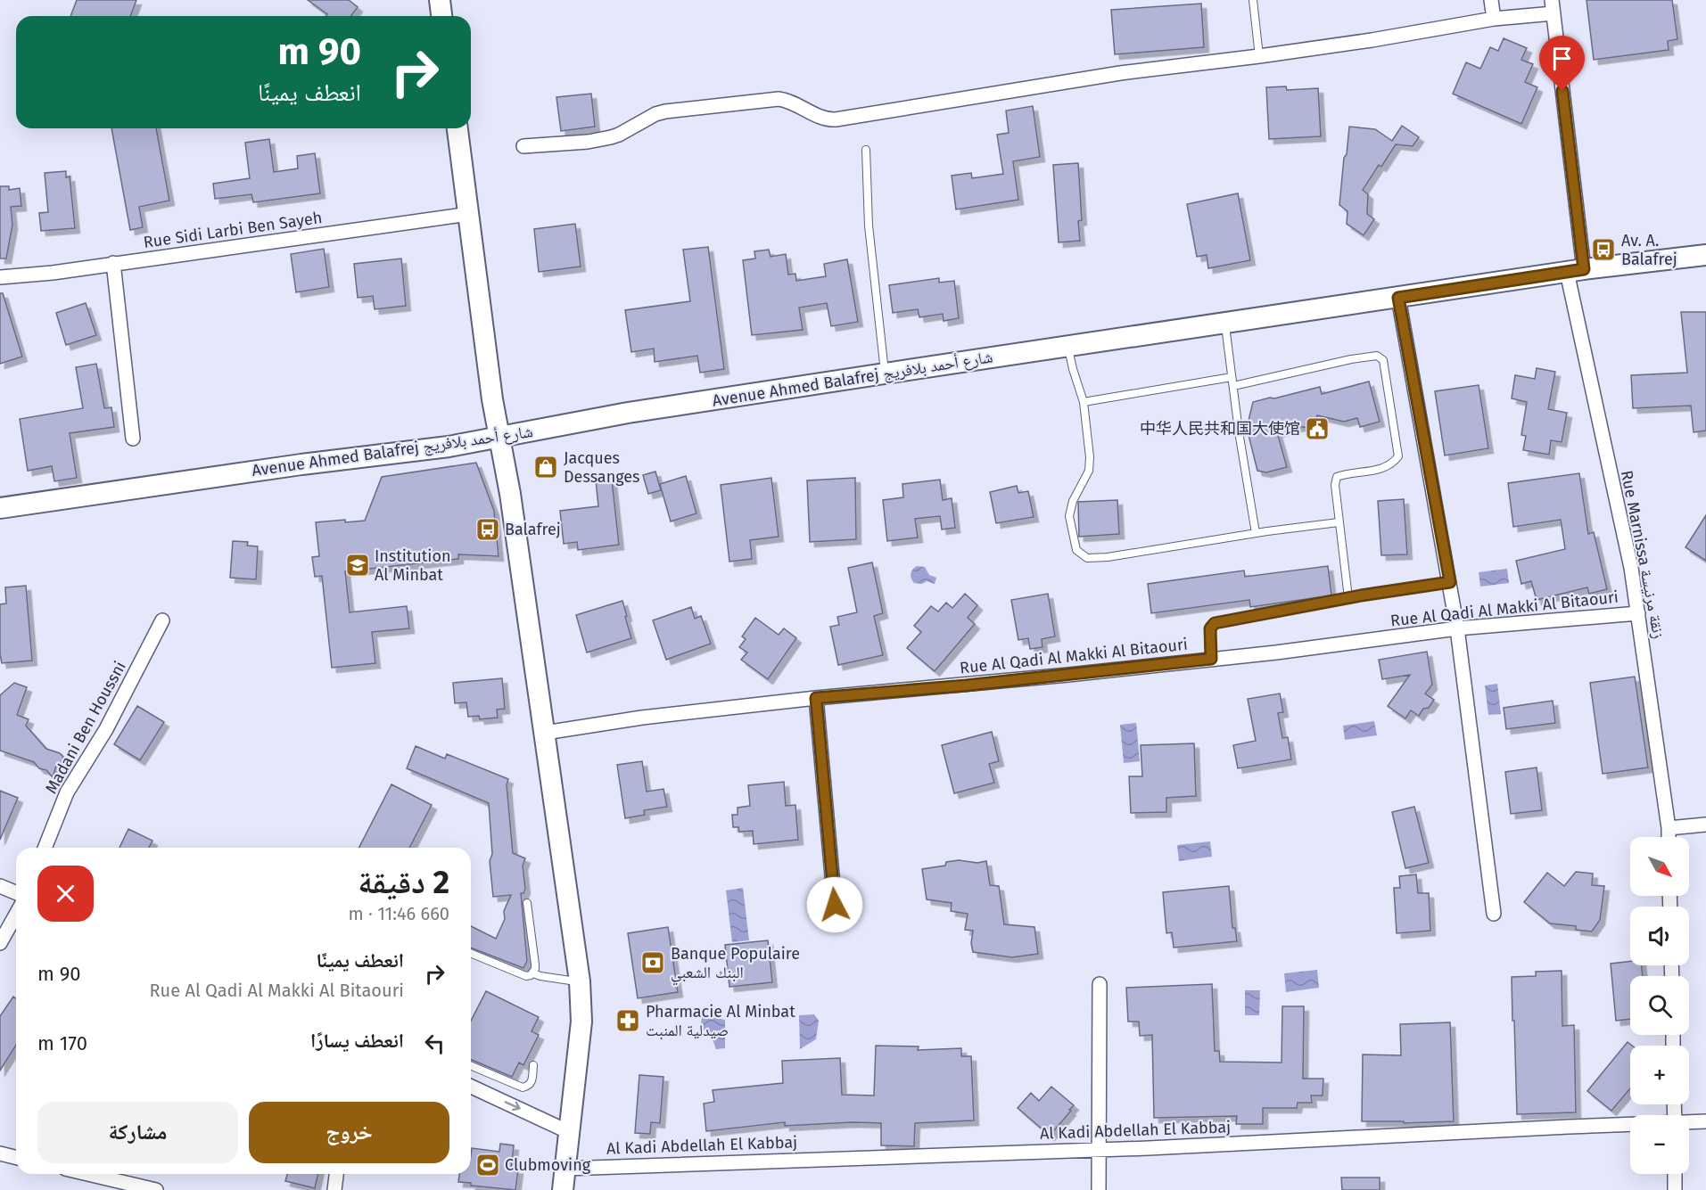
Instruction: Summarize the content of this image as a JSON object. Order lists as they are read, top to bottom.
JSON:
{
  "streets": {
    "main road": ["Avenue Ahmed Balafrej شارع أحمد بلافريج"],
    "street": [
      "Rue Sidi Larbi Ben Sayeh",
      "Rue Marnissa زنقة مرنيسة",
      "Rue Al Qadi Al Makki Al Bitaouri",
      "Madani Ben Houssni",
      "Al Kadi Abdellah El Kabbaj"
    ]
  },
  "crossings": [
    ["Avenue Ahmed Balafrej شارع أحمد بلافريج", "Rue Marnissa زنقة مرنيسة"],
    ["Rue Marnissa زنقة مرنيسة", "Rue Al Qadi Al Makki Al Bitaouri"]
  ],
  "places": {
    "bus stop": ["Av. A. Balafrej", "Balafrej"],
    "public building": ["中华人民共和国大使馆"],
    "shop": ["Jacques Dessanges"],
    "school or university": ["Institution Al Minbat"],
    "bank": ["Banque Populaire البنك الشعبي"],
    "pharmacy": ["Pharmacie Al Minbat صيدلية المنبت"],
    "sports": ["Clubmoving"]
  },
  "north": "bottom right",
  "page": {
    "turn": ["90 m", "انعطف يمينًا"],
    "map_buttons": ["+", "−"],
    "heading": ["2 دقيقة", "660 m · 11:46"],
    "list": [
      {
        "name": "انعطف يمينًا",
        "note": "Rue Al Qadi Al Makki Al Bitaouri",
        "value": "90 m"
      },
      {
        "name": "انعطف يسارًا",
        "value": "170 m"
      }
    ],
    "buttons": ["خروج", "مشاركة"]
  }
}
